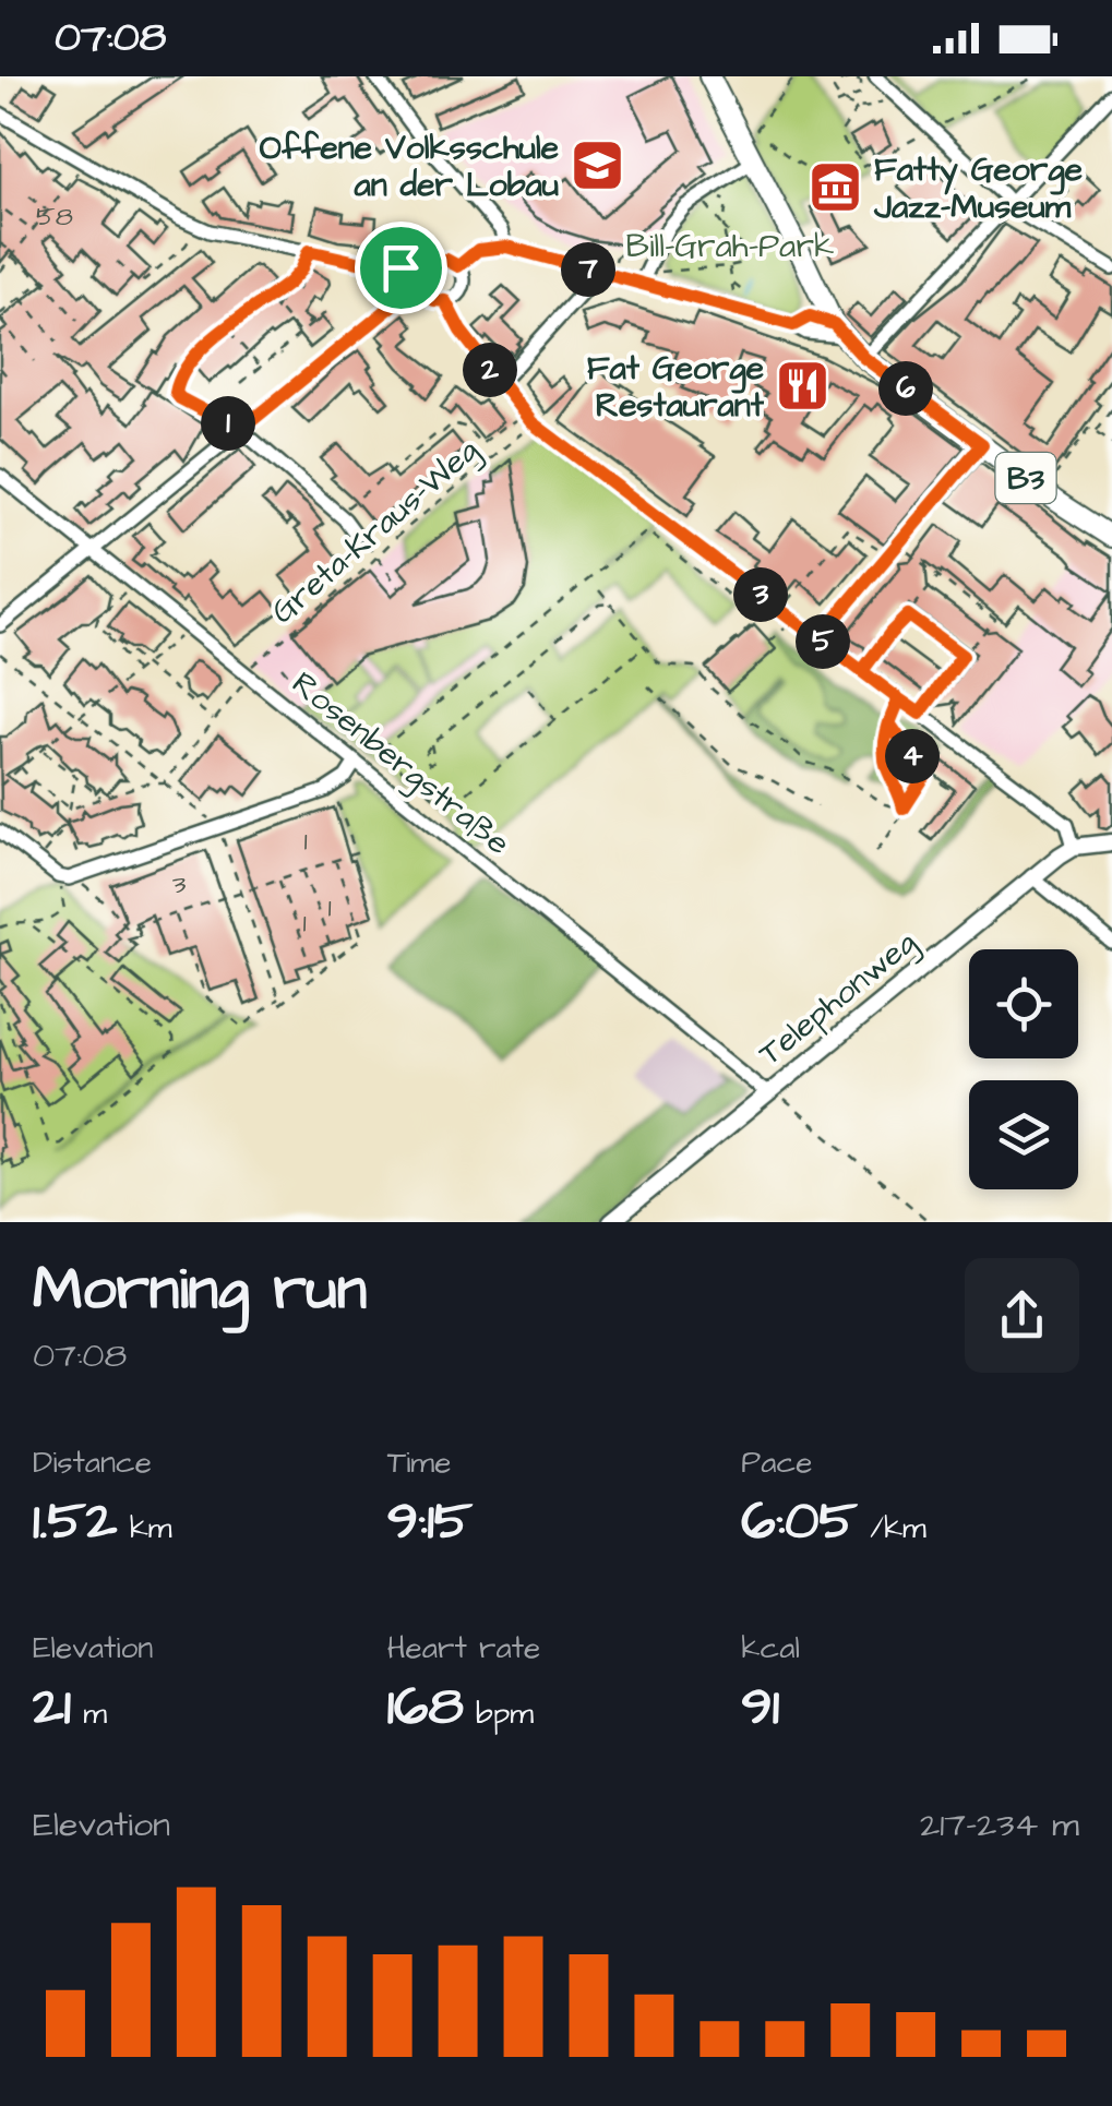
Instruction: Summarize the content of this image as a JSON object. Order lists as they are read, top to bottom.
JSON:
{
  "streets": {
    "main road": ["B3"],
    "street": ["Rosenbergstraße", "Telephonweg"],
    "path": ["Greta-Kraus-Weg"]
  },
  "crossings": [
    ["Rosenbergstraße", "Telephonweg"]
  ],
  "parks": ["Bill-Grah-Park"],
  "places": {
    "school or university": ["Offene Volksschule an der Lobau"],
    "museum": ["Fatty George Jazz-Museum"],
    "restaurant": ["Fat George Restaurant"]
  },
  "house_numbers": [
    "58",
    "1",
    "3",
    "1",
    "1"
  ],
  "page": {
    "status": "07:08",
    "pins": [
      "7",
      "2",
      "6",
      "1",
      "3",
      "5",
      "4"
    ],
    "heading": ["Morning run", "07:08"],
    "stats": [
      ["Distance", "1.52 km"],
      ["Time", "9:15"],
      ["Pace", "6:05 /km"],
      ["Elevation", "21 m"],
      ["Heart rate", "168 bpm"],
      ["kcal", "91"]
    ],
    "chart": ["Elevation", "217–234 m"]
  }
}
